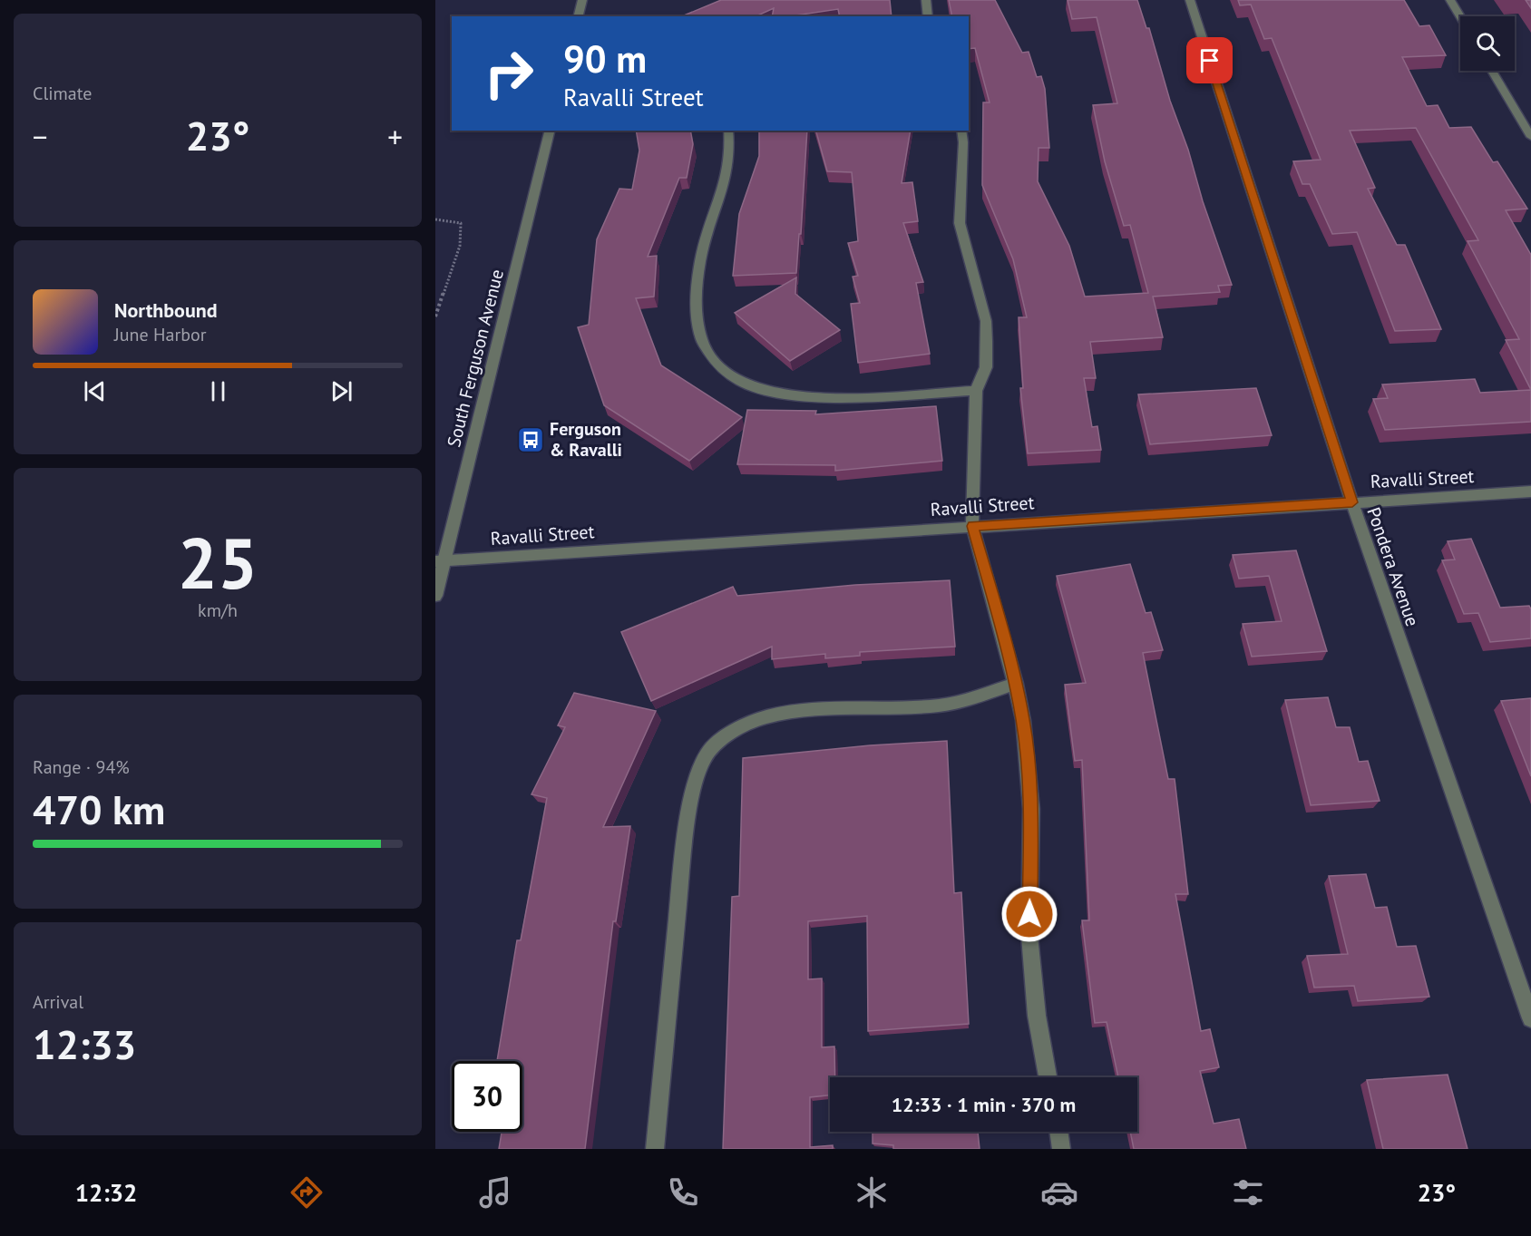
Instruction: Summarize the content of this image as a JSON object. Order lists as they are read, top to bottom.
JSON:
{
  "streets": {
    "street": ["South Ferguson Avenue", "Ravalli Street", "Pondera Avenue"]
  },
  "crossings": [
    ["South Ferguson Avenue", "Ravalli Street"],
    ["Ravalli Street", "Pondera Avenue"]
  ],
  "places": {
    "bus stop": ["Ferguson & Ravalli"]
  },
  "page": {
    "tile": [
      "Climate",
      ["25", "km/h"],
      ["Range · 94%", "470 km"],
      ["Arrival", "12:33"]
    ],
    "turn": ["90 m", "Ravalli Street"],
    "heat": ["−", "23°", "+"],
    "song": ["Northbound", "June Harbor"],
    "limit": "30",
    "trip": "12:33 · 1 min · 370 m",
    "tabs": ["12:32", "23°"]
  }
}
